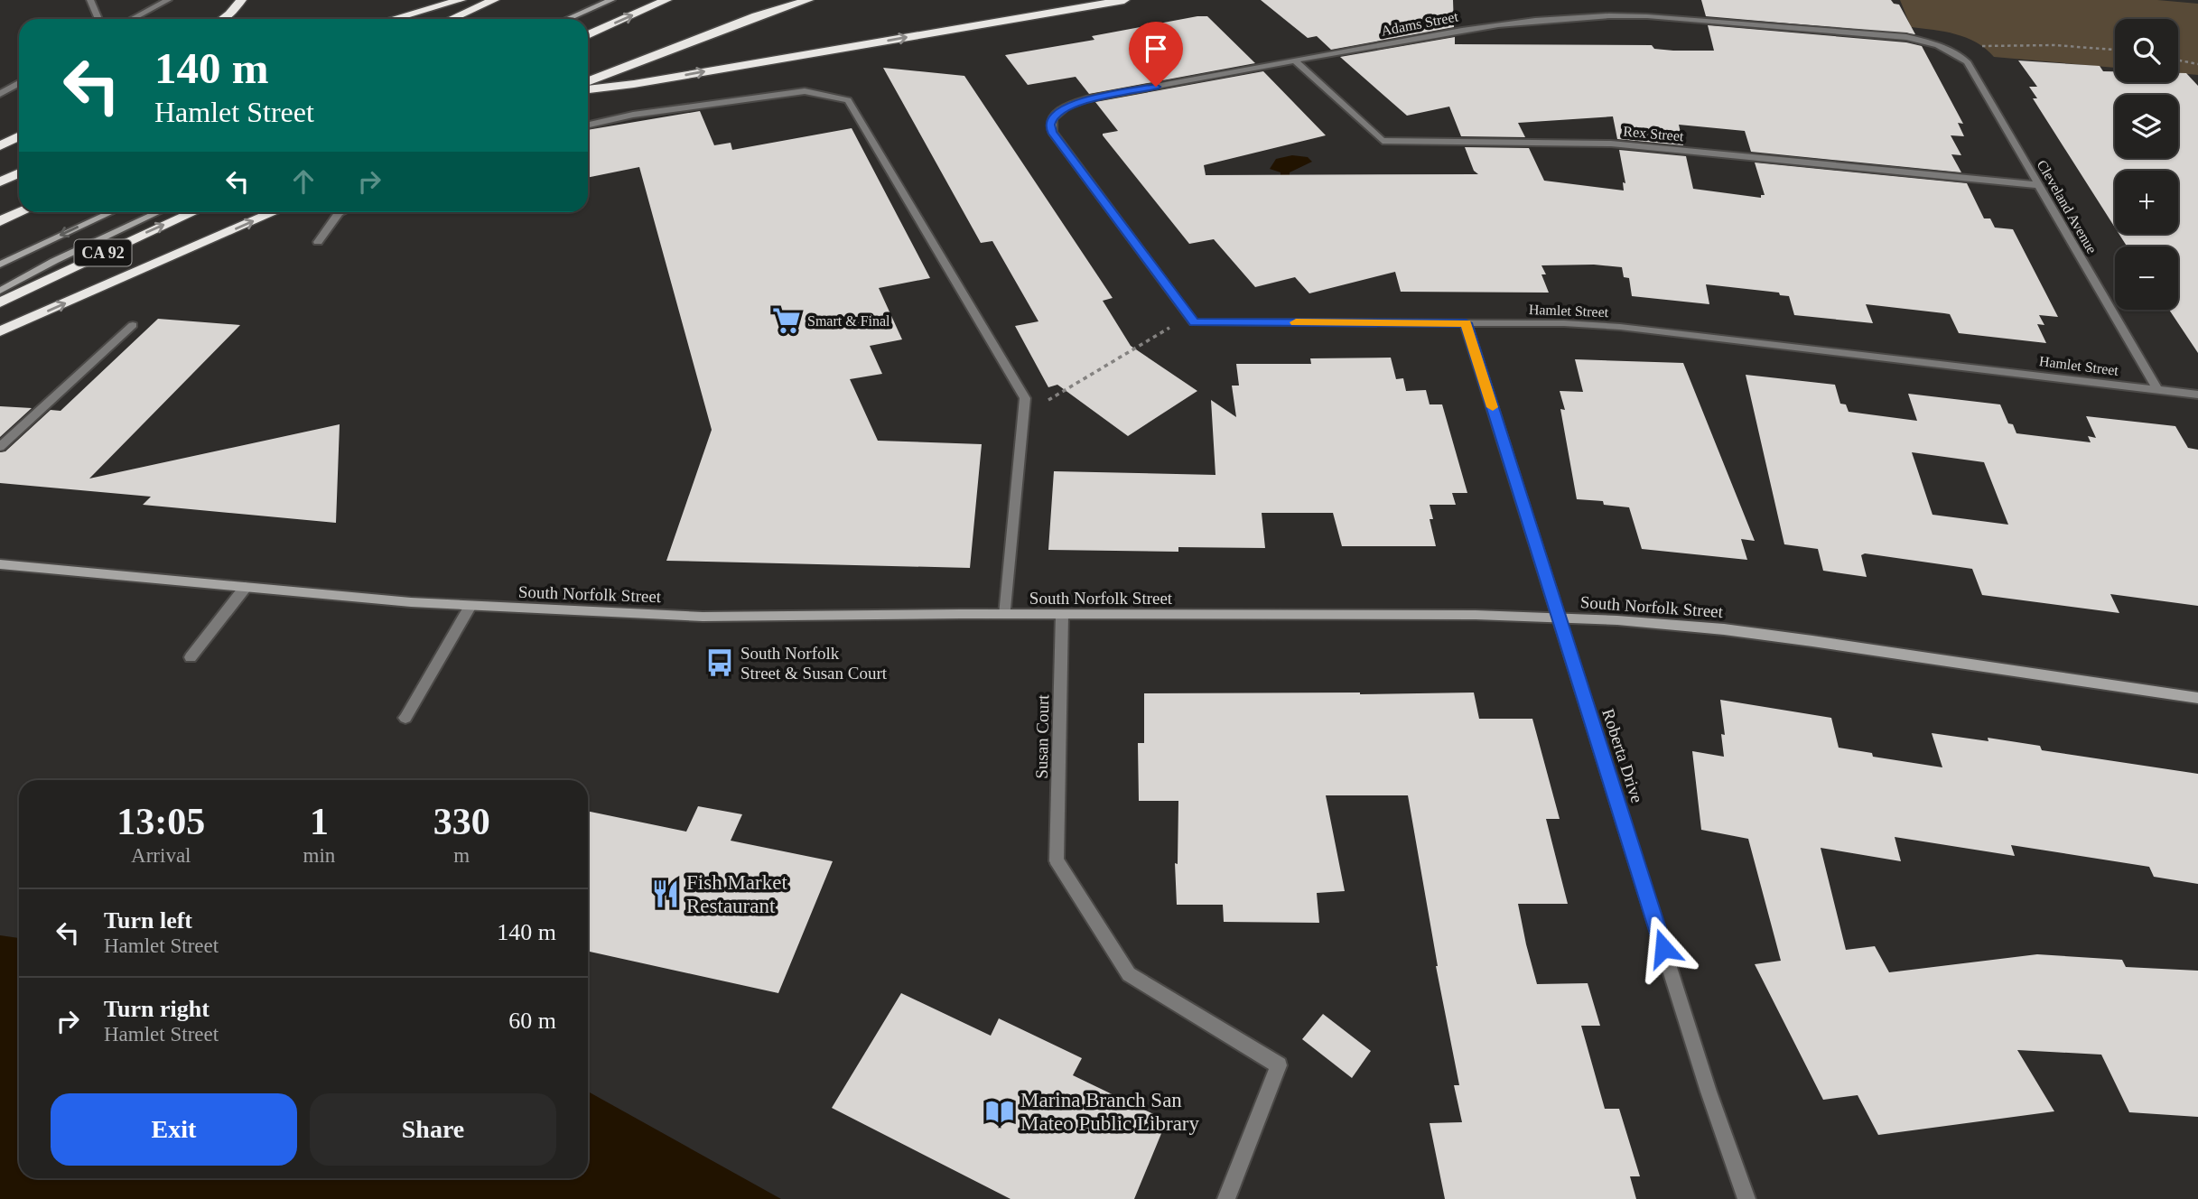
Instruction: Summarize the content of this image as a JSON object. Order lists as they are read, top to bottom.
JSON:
{
  "streets": {
    "highway": ["CA 92"],
    "main road": ["South Norfolk Street"],
    "street": [
      "Adams Street",
      "Rex Street",
      "Cleveland Avenue",
      "Hamlet Street",
      "Susan Court",
      "Roberta Drive"
    ]
  },
  "crossings": [
    ["Adams Street", "Rex Street"],
    ["Adams Street", "Cleveland Avenue"],
    ["Adams Street", "Hamlet Street"],
    ["Rex Street", "Cleveland Avenue"],
    ["Cleveland Avenue", "Hamlet Street"],
    ["Hamlet Street", "Roberta Drive"],
    ["South Norfolk Street", "Susan Court"],
    ["South Norfolk Street", "Roberta Drive"]
  ],
  "places": {
    "supermarket": ["Smart & Final"],
    "bus stop": ["South Norfolk Street & Susan Court"],
    "restaurant": ["Fish Market Restaurant"],
    "library": ["Marina Branch San Mateo Public Library"]
  },
  "page": {
    "map_buttons": ["+", "−"],
    "turn": ["140 m", "Hamlet Street"],
    "eta": [
      "13:05",
      "Arrival",
      "1",
      "min",
      "330",
      "m"
    ],
    "list": [
      {
        "name": "Turn left",
        "note": "Hamlet Street",
        "value": "140 m"
      },
      {
        "name": "Turn right",
        "note": "Hamlet Street",
        "value": "60 m"
      }
    ],
    "buttons": ["Exit", "Share"]
  }
}
